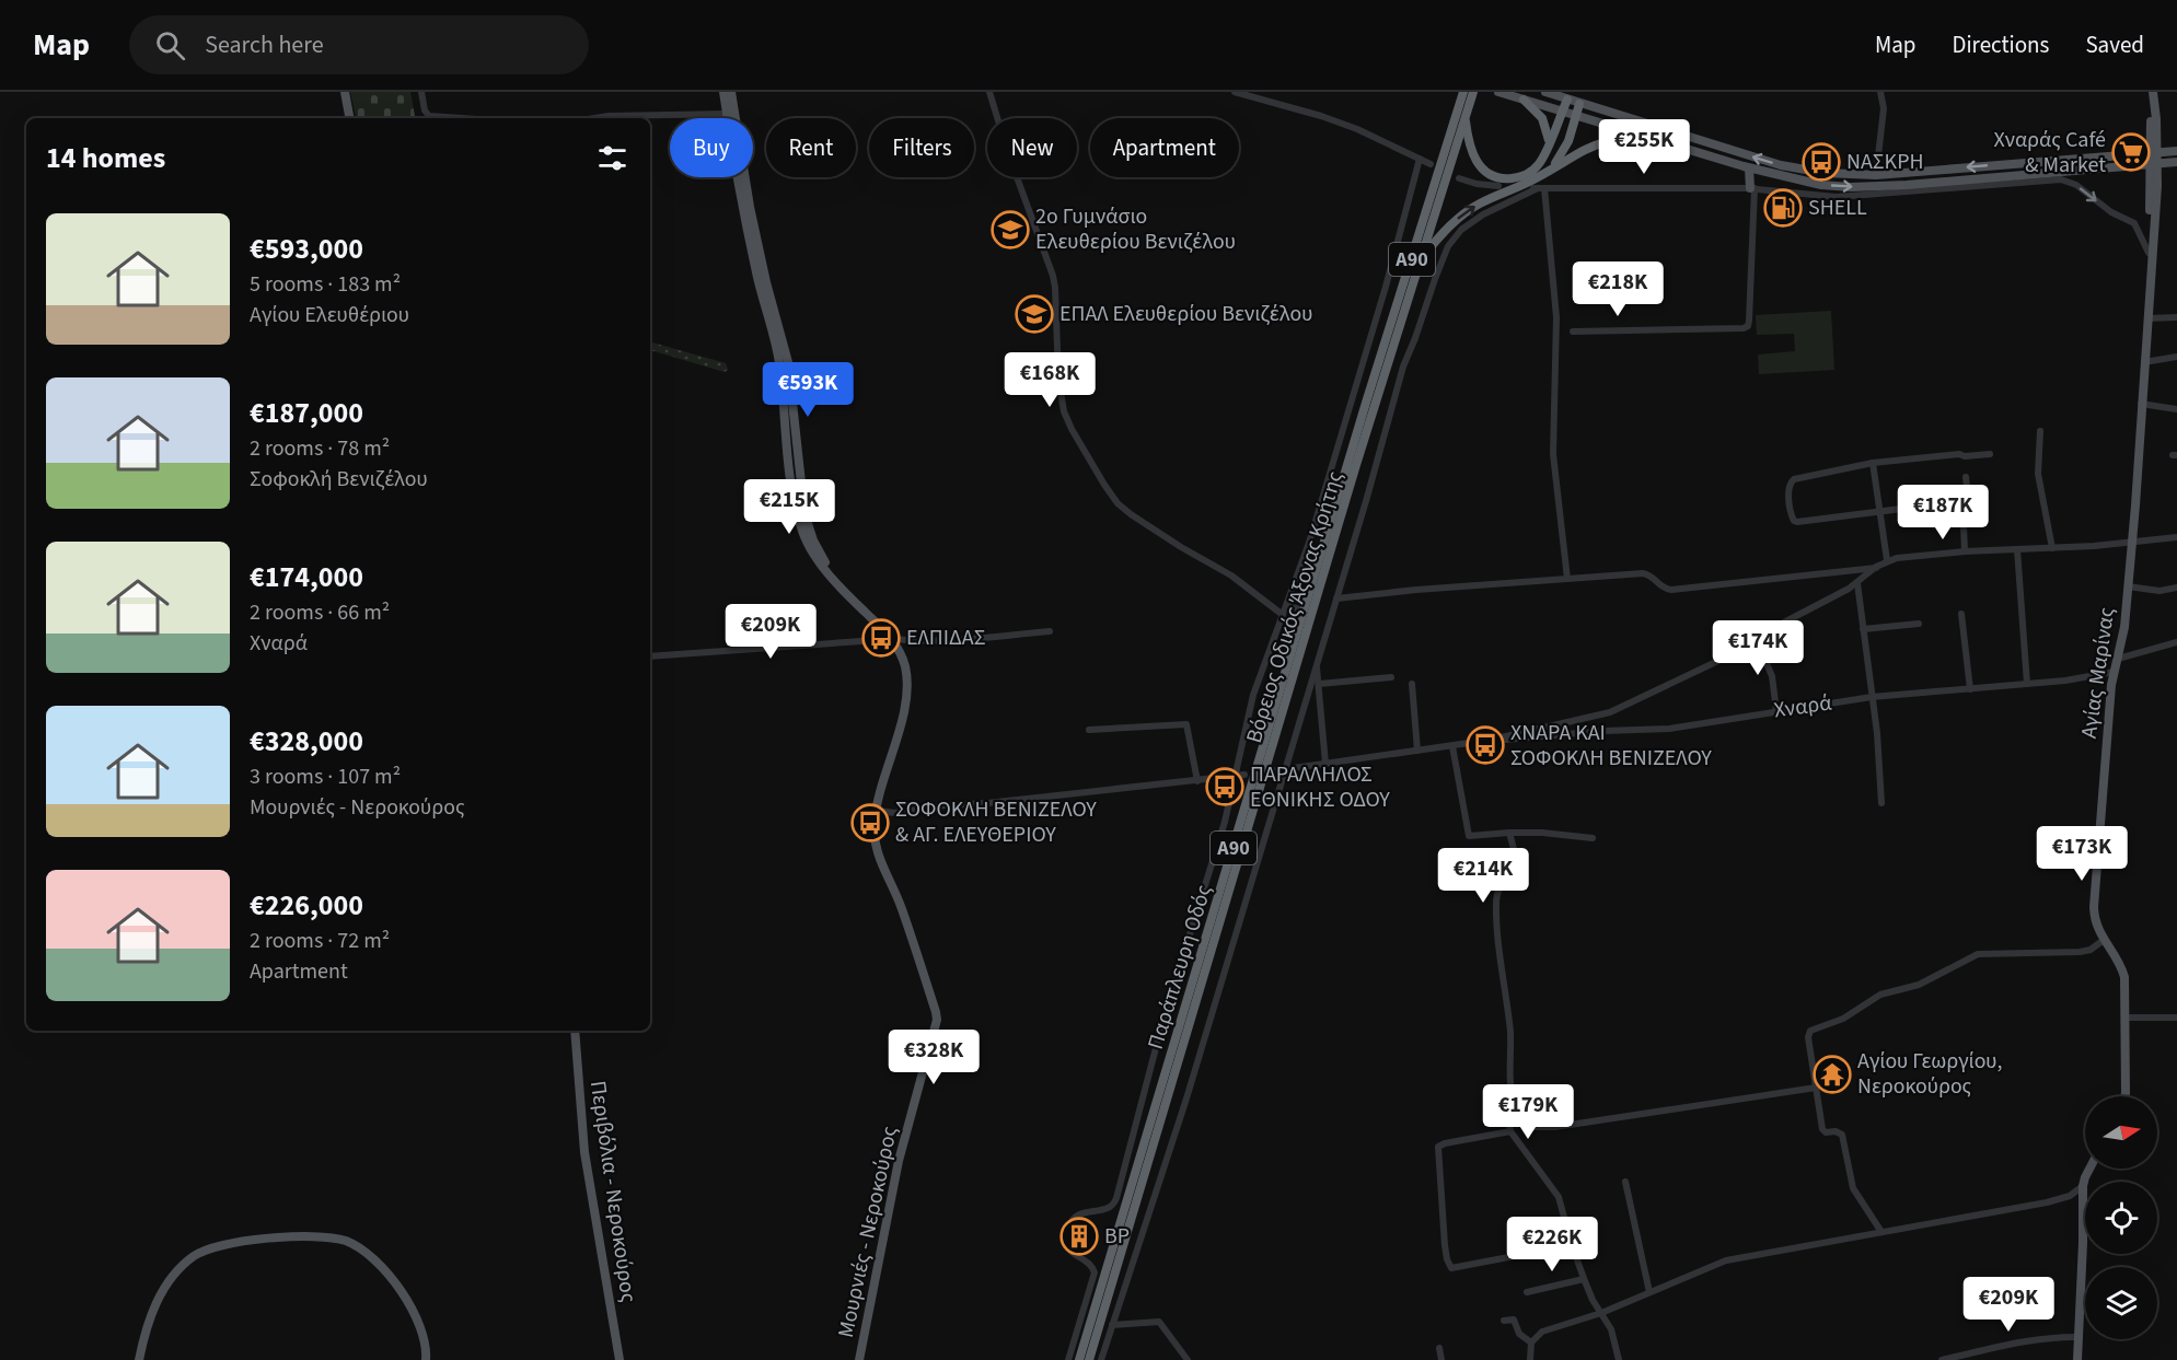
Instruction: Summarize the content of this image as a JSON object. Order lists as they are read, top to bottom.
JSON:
{
  "streets": {
    "highway": ["Α90", "Βόρειος Οδικός Άξονας Κρήτης"],
    "main road": ["Αγίας Μαρίνας", "Περιβόλια - Νεροκούρος", "Μουρνιές - Νεροκούρος"],
    "street": ["Χναρά", "Παράπλευρη Οδός"]
  },
  "crossings": [
    ["Αγίας Μαρίνας", "Χναρά"],
    ["Χναρά", "Παράπλευρη Οδός"]
  ],
  "places": {
    "supermarket": ["Χναράς Café & Market"],
    "bus stop": [
      "ΝΑΣΚΡΗ",
      "ΕΛΠΙΔΑΣ",
      "ΧΝΑΡΑ ΚΑΙ ΣΟΦΟΚΛΗ ΒΕΝΙΖΕΛΟΥ",
      "ΠΑΡΑΛΛΗΛΟΣ ΕΘΝΙΚΗΣ ΟΔΟΥ",
      "ΣΟΦΟΚΛΗ ΒΕΝΙΖΕΛΟΥ & ΑΓ. ΕΛΕΥΘΕΡΙΟΥ"
    ],
    "fuel station": ["SHELL"],
    "school or university": ["2ο Γυμνάσιο Ελευθερίου Βενιζέλου", "ΕΠΑΛ Ελευθερίου Βενιζέλου"],
    "temple": ["Αγίου Γεωργίου, Νεροκούρος"],
    "building": ["BP"]
  },
  "north": "right",
  "page": {
    "header": "Map",
    "search": "Search here",
    "nav": ["Map", "Directions", "Saved"],
    "chip": [
      "Buy",
      "Rent",
      "Filters",
      "New",
      "Apartment"
    ],
    "heading": "14 homes",
    "price": [
      "€255K",
      "€218K",
      "€168K",
      "€593K",
      "€215K",
      "€187K",
      "€209K",
      "€174K",
      "€173K",
      "€214K",
      "€328K",
      "€179K",
      "€226K",
      "€209K"
    ],
    "list": [
      {
        "name": "€593,000",
        "note": "5 rooms · 183 m² · Αγίου Ελευθέριου"
      },
      {
        "name": "€187,000",
        "note": "2 rooms · 78 m² · Σοφοκλή Βενιζέλου"
      },
      {
        "name": "€174,000",
        "note": "2 rooms · 66 m² · Χναρά"
      },
      {
        "name": "€328,000",
        "note": "3 rooms · 107 m² · Μουρνιές - Νεροκούρος"
      },
      {
        "name": "€226,000",
        "note": "2 rooms · 72 m² · Apartment"
      }
    ]
  }
}
